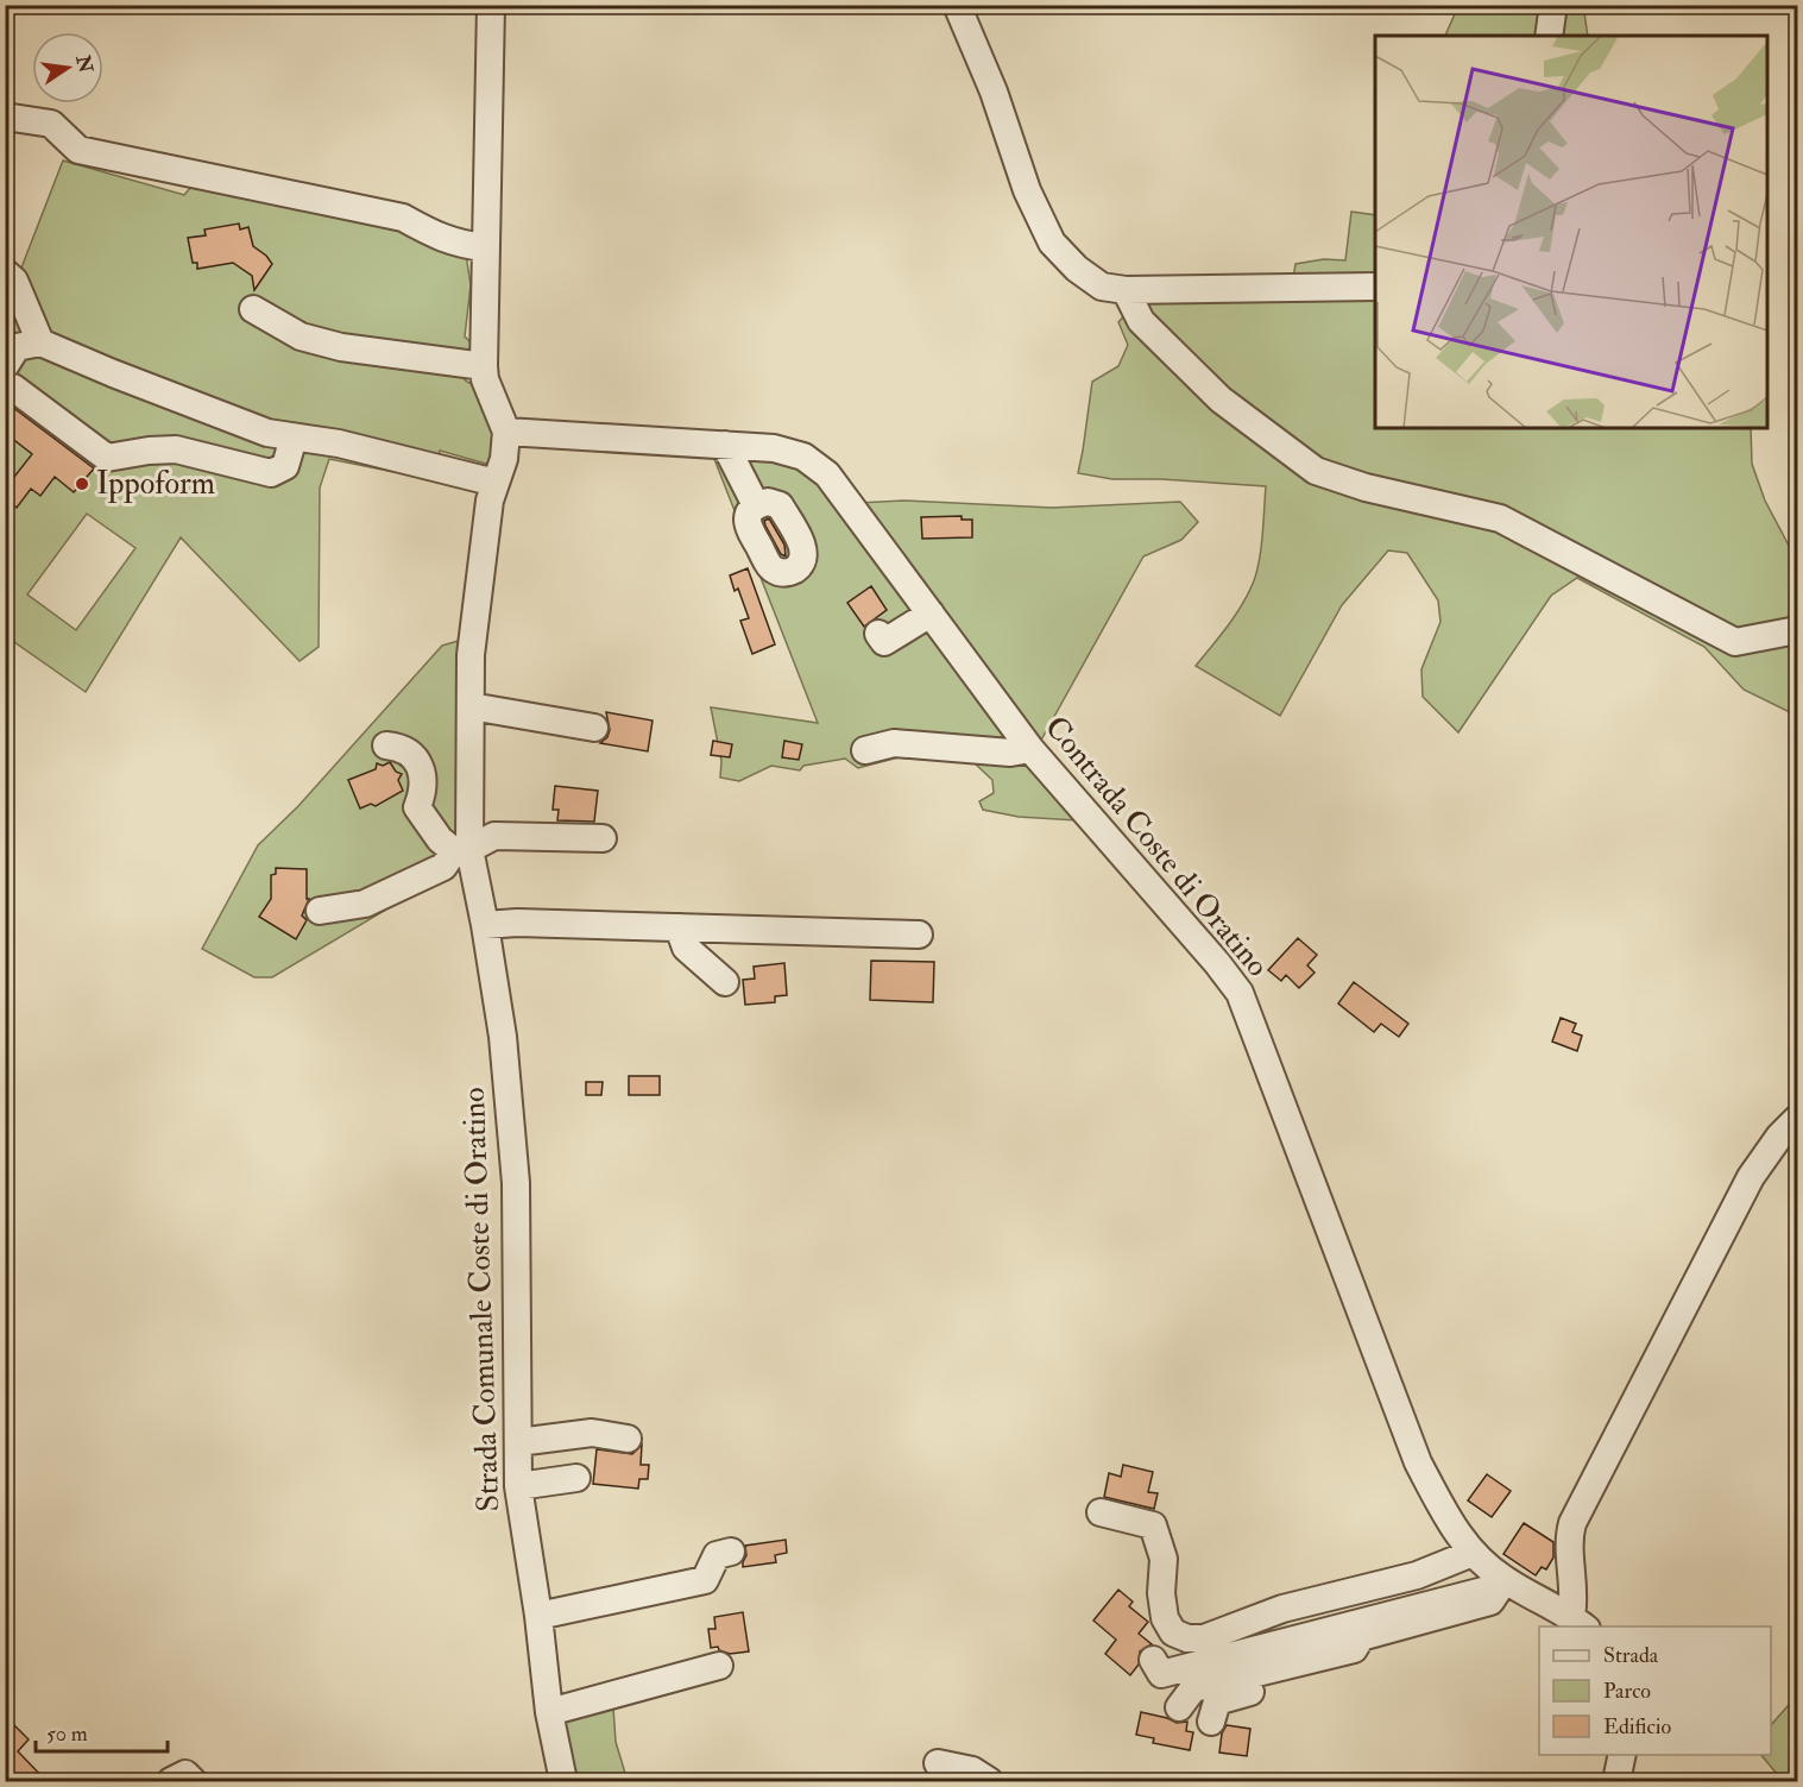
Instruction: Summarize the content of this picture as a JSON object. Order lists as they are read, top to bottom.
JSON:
{
  "streets": {
    "street": ["Contrada Coste di Oratino", "Strada Comunale Coste di Oratino"]
  },
  "crossings": [
    ["Contrada Coste di Oratino", "Strada Comunale Coste di Oratino"]
  ],
  "places": ["Ippoform"],
  "legend": ["Strada", "Parco", "Edificio"],
  "scale_bar": "50 m",
  "north": "right"
}
